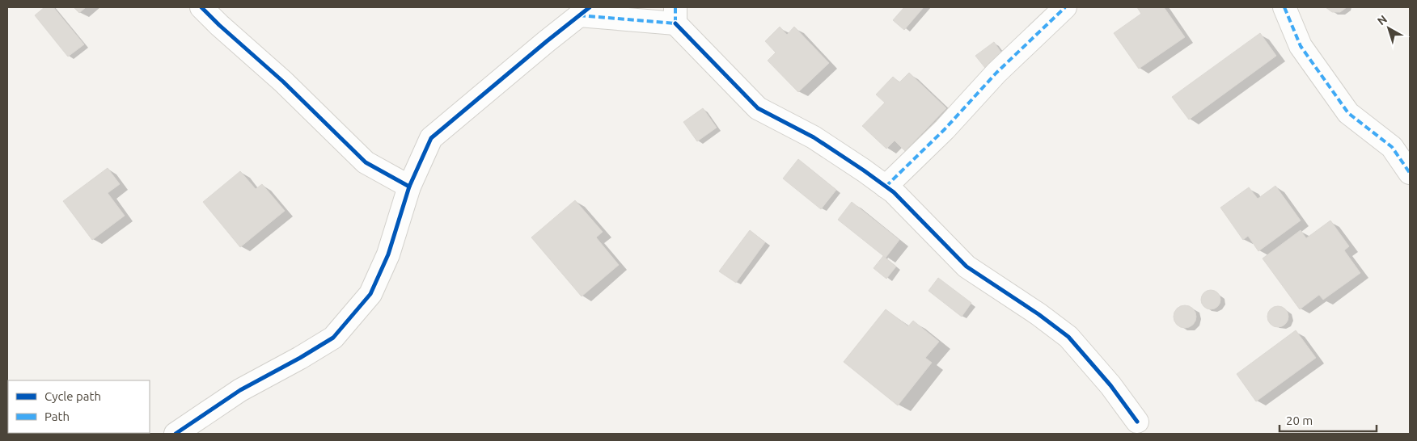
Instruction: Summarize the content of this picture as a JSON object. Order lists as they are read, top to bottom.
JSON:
{
  "legend": ["Cycle path", "Path"],
  "scale_bar": "20 m",
  "north": "top left"
}
